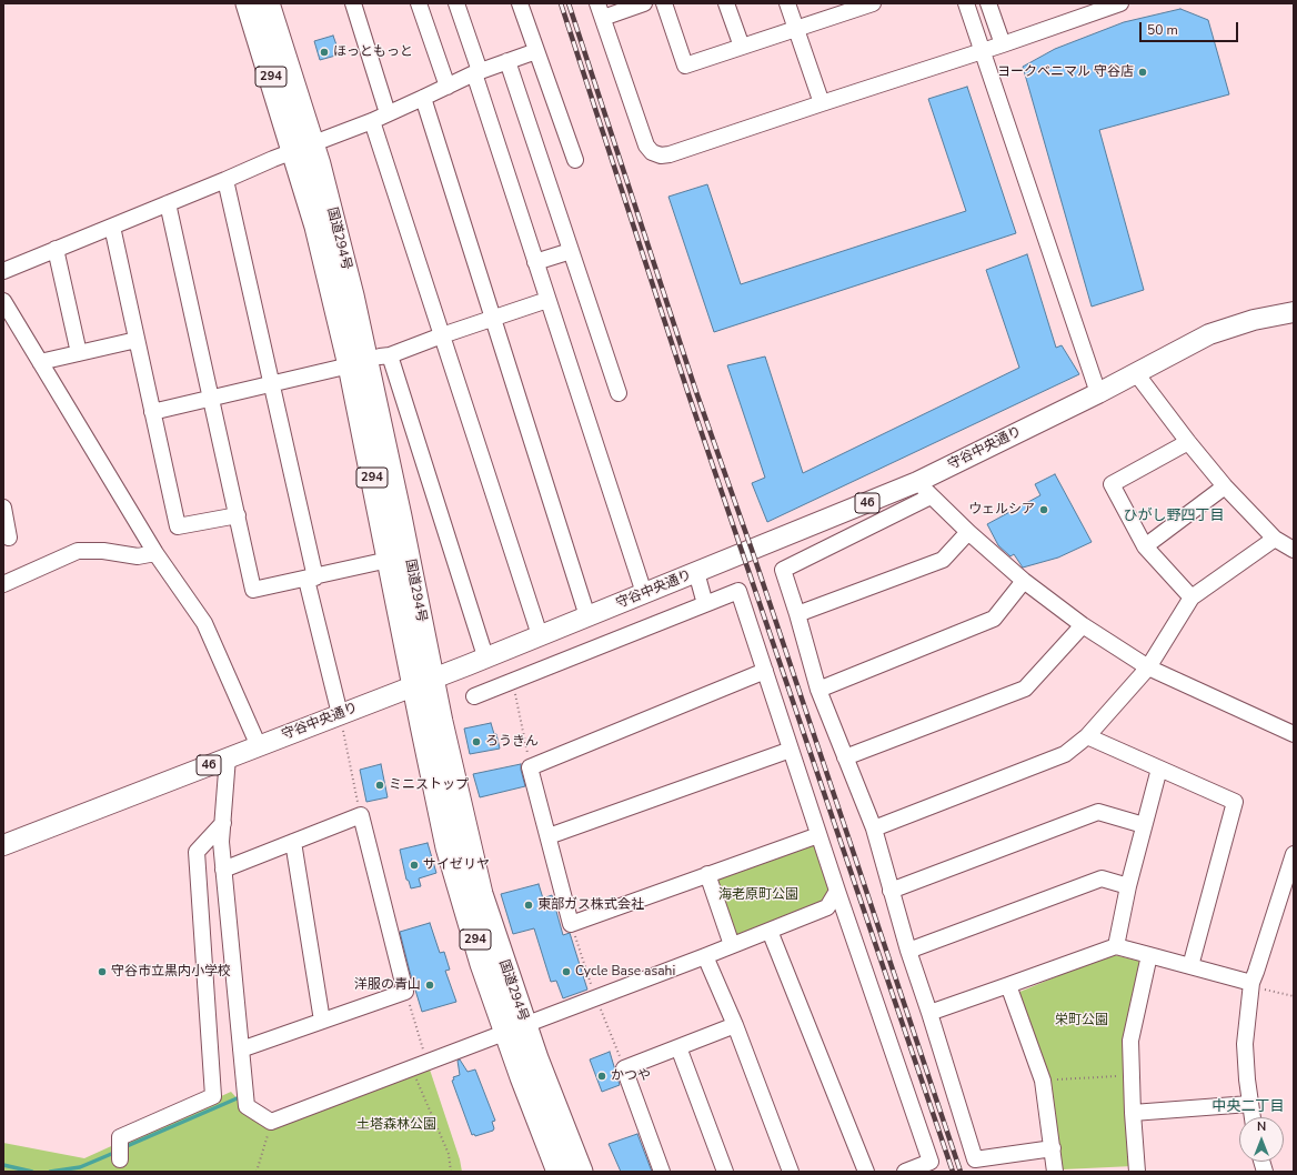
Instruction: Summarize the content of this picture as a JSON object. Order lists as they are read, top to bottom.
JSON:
{
  "streets": {
    "highway": ["294", "国道294号"],
    "main road": ["守谷中央通り", "46"]
  },
  "crossings": [
    ["国道294号", "守谷中央通り"]
  ],
  "districts": ["ひがし野四丁目", "中央二丁目"],
  "parks": ["海老原町公園", "栄町公園", "土塔森林公園"],
  "places": [
    "ほっともっと",
    "ヨークベニマル 守谷店",
    "ウェルシア",
    "ろうきん",
    "ミニストップ",
    "サイゼリヤ",
    "東部ガス株式会社",
    "守谷市立黒内小学校",
    "Cycle Base asahi",
    "洋服の青山",
    "かつや"
  ],
  "scale_bar": "50 m",
  "north": "top"
}
